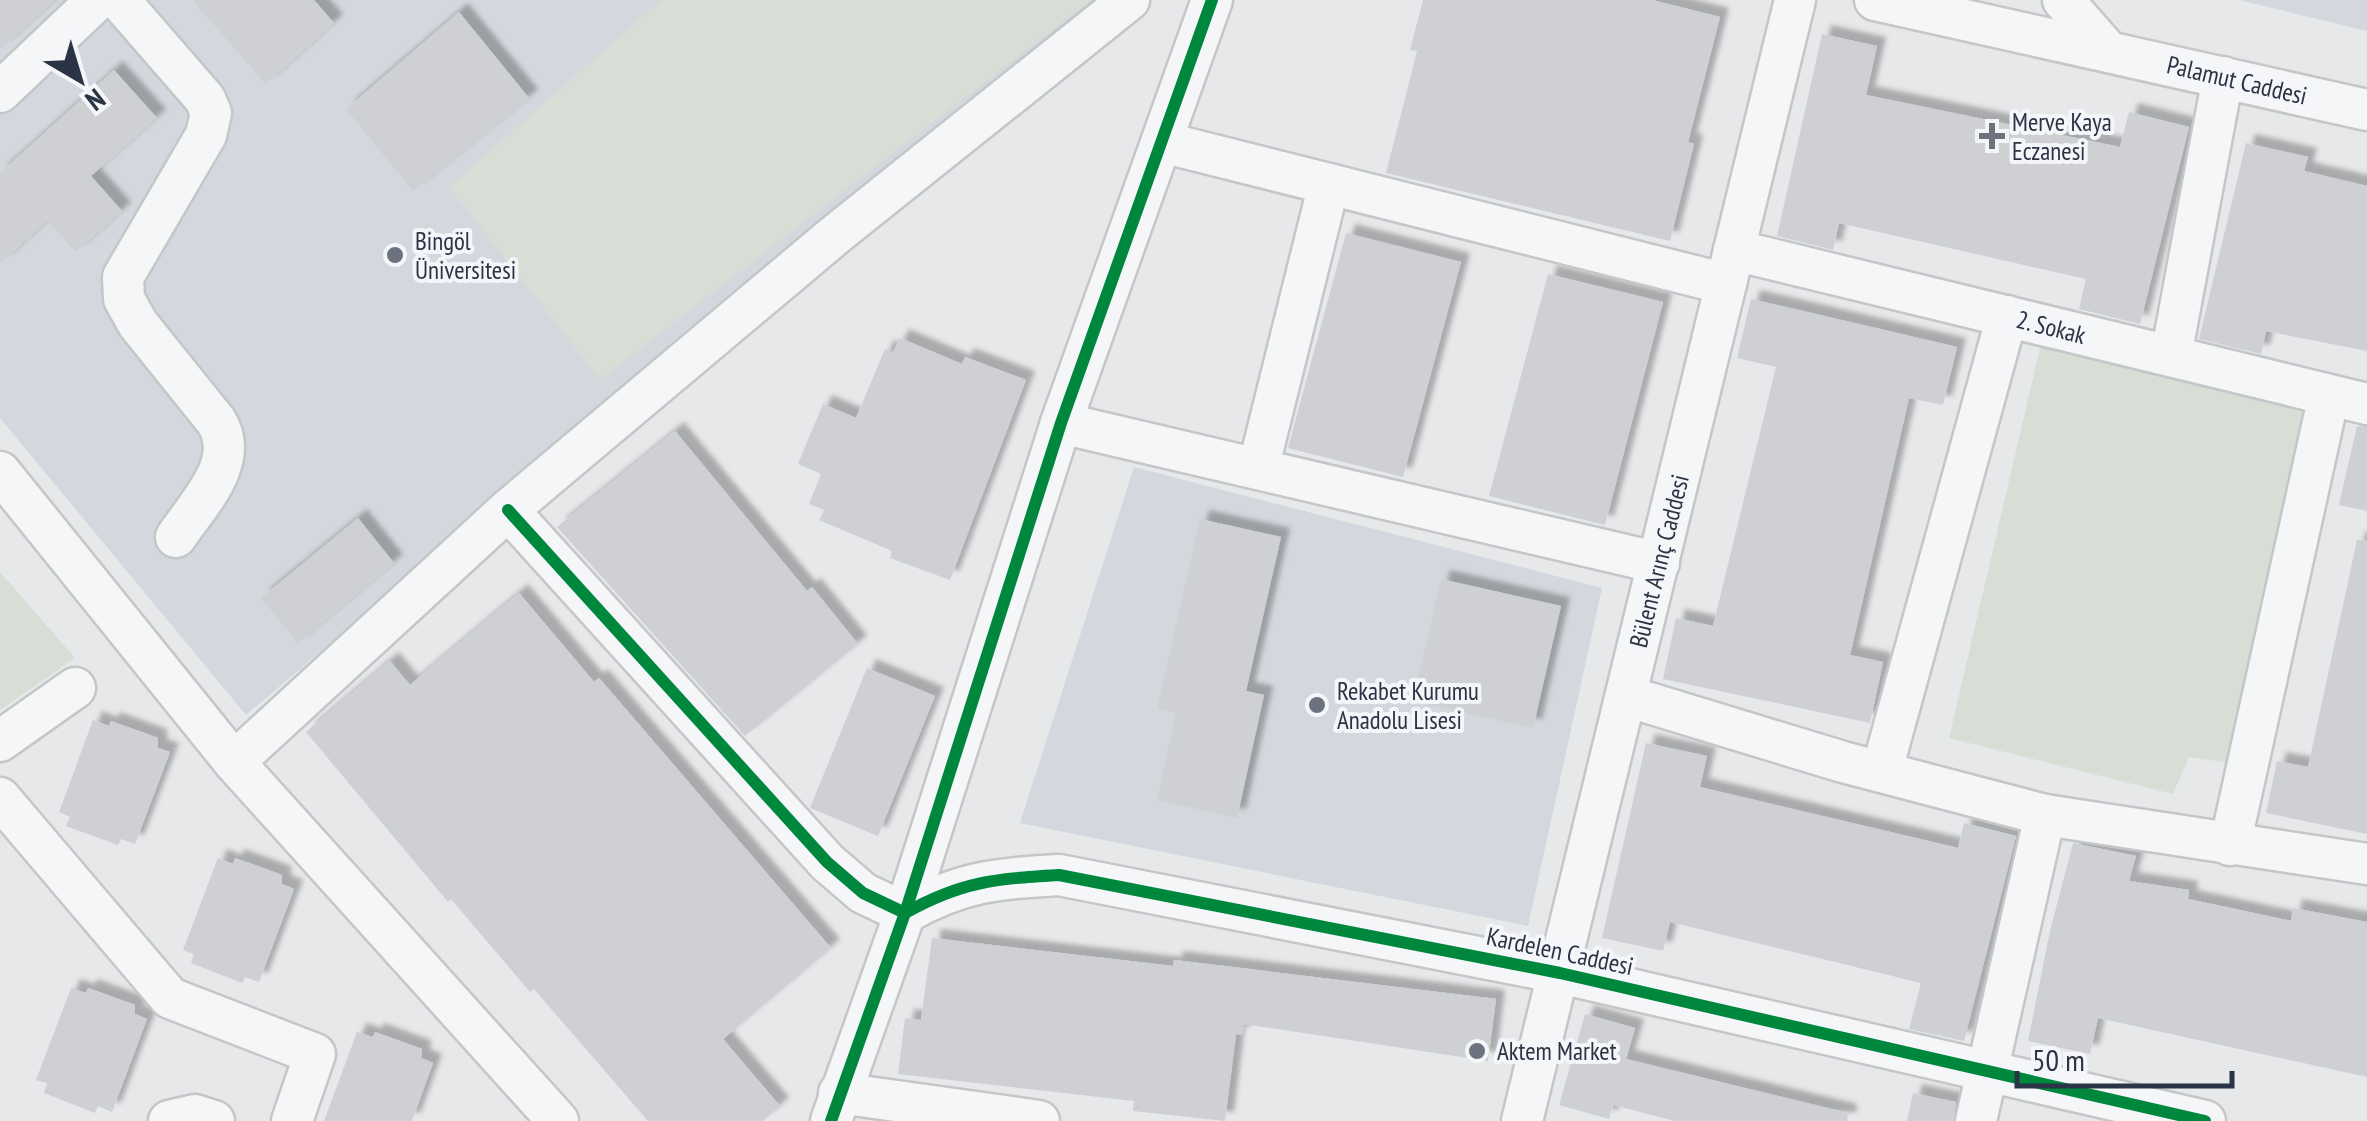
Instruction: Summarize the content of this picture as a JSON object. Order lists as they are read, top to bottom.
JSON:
{
  "streets": {
    "street": [
      "Palamut Caddesi",
      "2. Sokak",
      "Bülent Arınç Caddesi",
      "Kardelen Caddesi"
    ]
  },
  "crossings": [
    ["2. Sokak", "Bülent Arınç Caddesi"],
    ["Bülent Arınç Caddesi", "Kardelen Caddesi"]
  ],
  "places": {
    "health": ["Merve Kaya Eczanesi"],
    "other": ["Bingöl Üniversitesi", "Rekabet Kurumu Anadolu Lisesi", "Aktem Market"]
  },
  "scale_bar": "50 m",
  "north": "bottom right"
}
